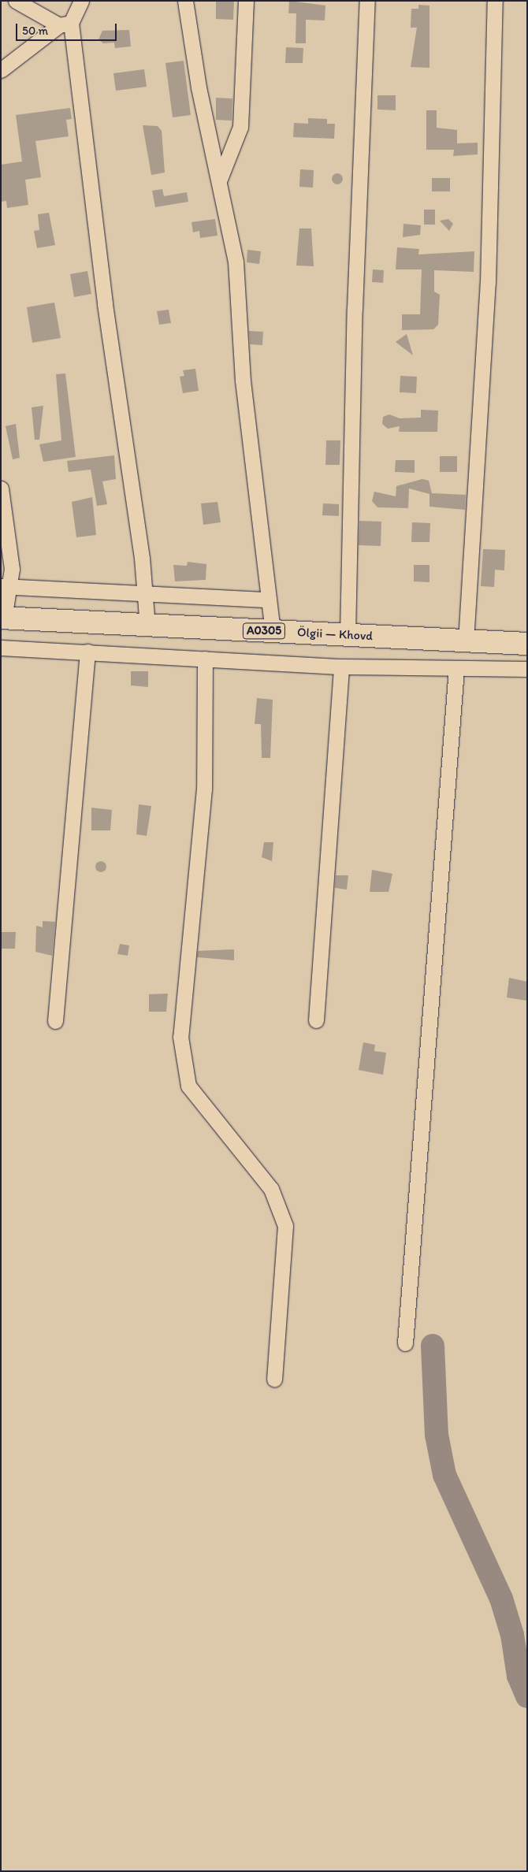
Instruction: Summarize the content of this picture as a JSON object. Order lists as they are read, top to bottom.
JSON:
{
  "streets": {
    "highway": ["A0305", "Ölgii — Khovd"]
  },
  "scale_bar": "50 m"
}
